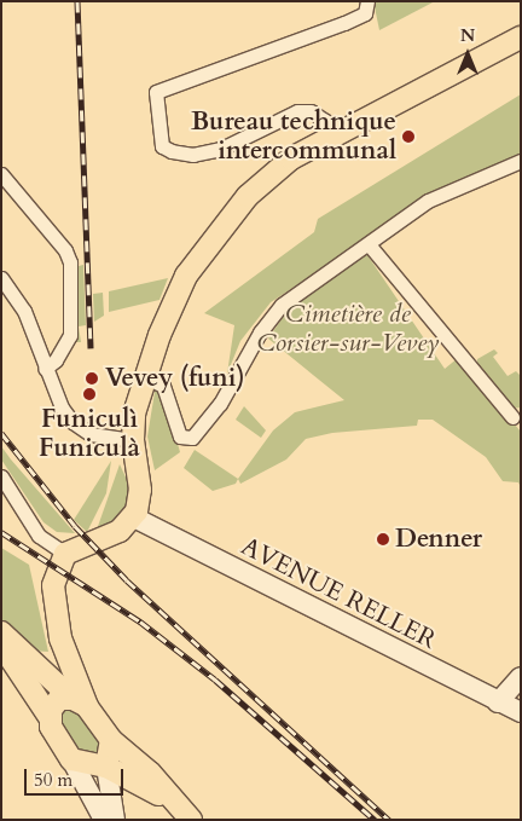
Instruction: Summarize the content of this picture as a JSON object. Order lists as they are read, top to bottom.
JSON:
{
  "streets": {
    "street": ["AVENUE RELLER"]
  },
  "parks": ["Cimetière de Corsier-sur-Vevey"],
  "places": [
    "Bureau technique intercommunal",
    "Vevey (funi)",
    "Funiculì Funiculà",
    "Denner"
  ],
  "scale_bar": "50 m",
  "north": "top"
}
